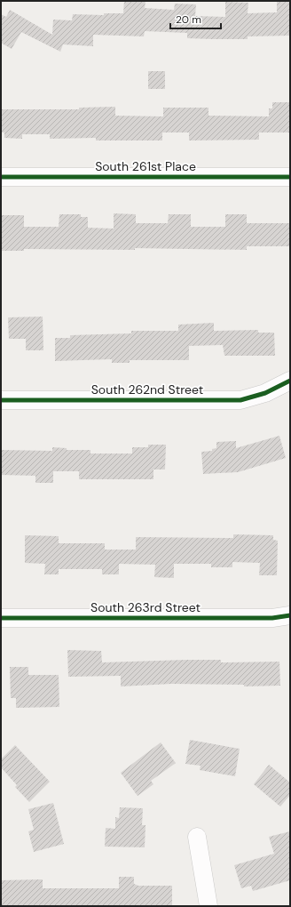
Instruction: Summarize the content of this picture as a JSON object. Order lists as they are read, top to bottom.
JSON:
{
  "streets": {
    "street": ["South 261st Place", "South 262nd Street", "South 263rd Street"]
  },
  "scale_bar": "20 m"
}
